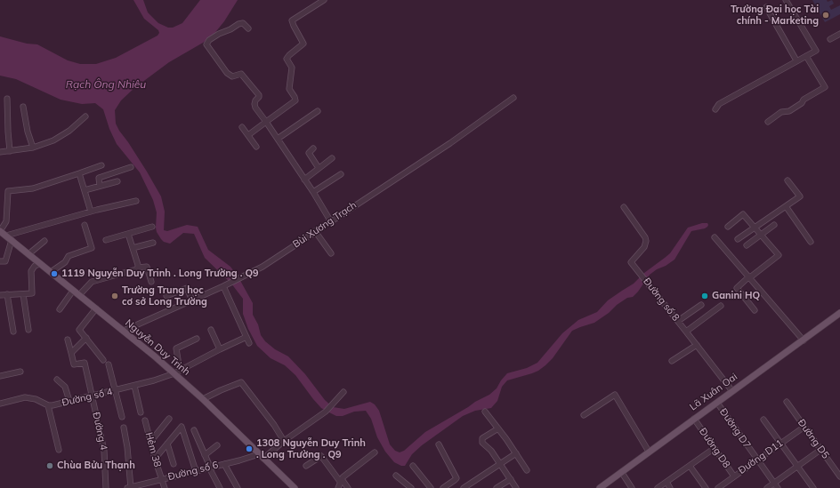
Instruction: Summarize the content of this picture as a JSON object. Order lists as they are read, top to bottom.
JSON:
{
  "streets": {
    "main road": ["Nguyễn Duy Trinh", "Lã Xuân Oai"],
    "street": [
      "Bùi Xương Trạch",
      "Đường số 8",
      "Đường số 4",
      "Đường D7",
      "Đường 4",
      "Đường D5",
      "Đường D8",
      "Hẻm 38",
      "Đường D11",
      "Đường số 6"
    ]
  },
  "crossings": [
    ["Bùi Xương Trạch", "Nguyễn Duy Trinh"],
    ["Đường số 8", "Lã Xuân Oai"],
    ["Nguyễn Duy Trinh", "Đường số 4"],
    ["Nguyễn Duy Trinh", "Đường số 6"],
    ["Lã Xuân Oai", "Đường D7"],
    ["Lã Xuân Oai", "Đường D8"],
    ["Đường số 4", "Đường 4"],
    ["Đường D7", "Đường D11"],
    ["Đường D5", "Đường D11"],
    ["Đường D8", "Đường D11"],
    ["Hẻm 38", "Đường số 6"]
  ],
  "water": ["Rạch Ông Nhiêu"],
  "places": [
    "Trường Đại học Tài chính - Marketing",
    "1119 Nguyễn Duy Trinh . Long Trường . Q9",
    "Trường Trung học cơ sở Long Trường",
    "Ganini HQ",
    "1308 Nguyễn Duy Trinh . Long Trường . Q9",
    "Chùa Bửu Thạnh"
  ]
}
